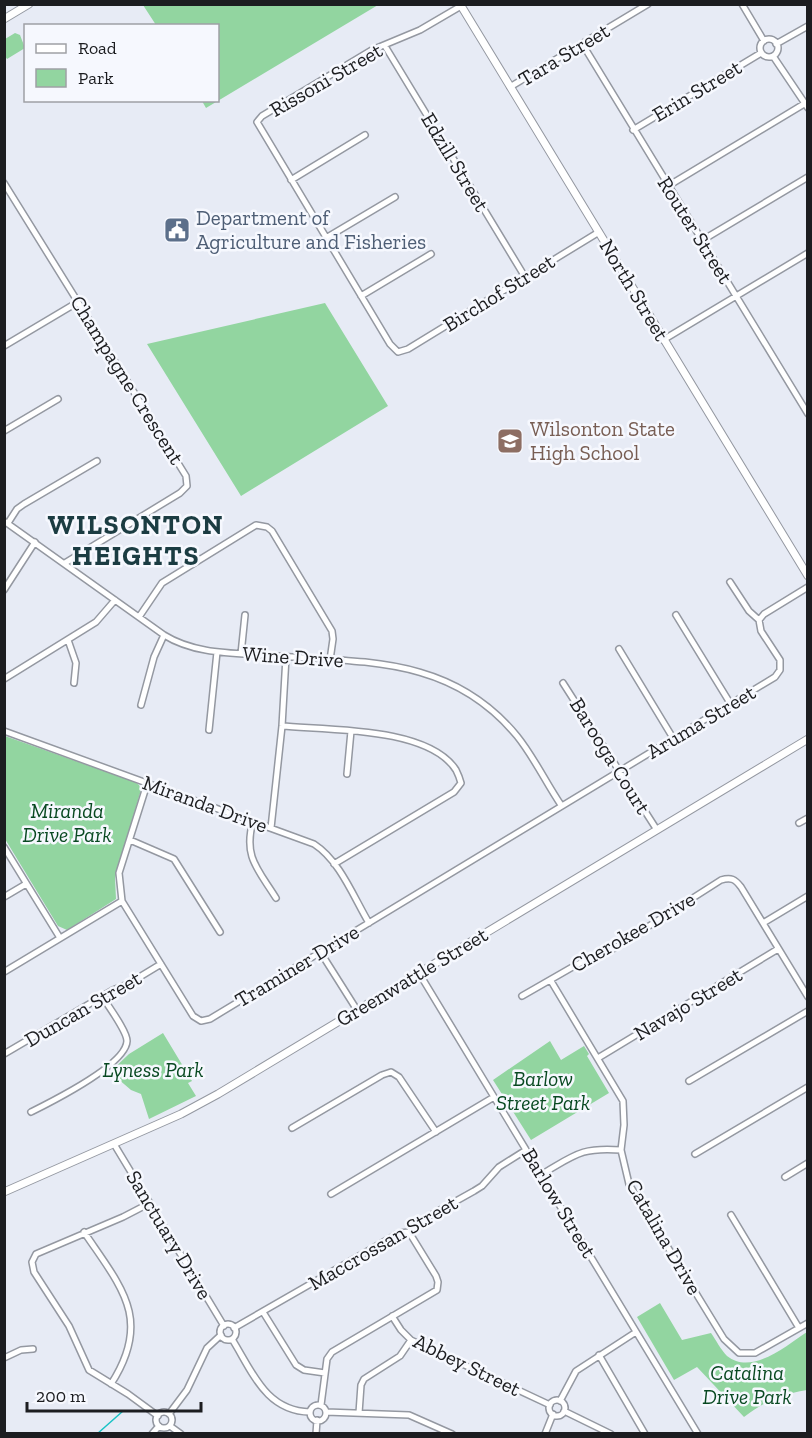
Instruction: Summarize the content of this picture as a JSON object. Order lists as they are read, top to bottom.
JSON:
{
  "streets": {
    "main road": ["North Street", "Greenwattle Street"],
    "street": [
      "Tara Street",
      "Rissoni Street",
      "Erin Street",
      "Edzill Street",
      "Router Street",
      "Birchof Street",
      "Champagne Crescent",
      "Wine Drive",
      "Aruma Street",
      "Barooga Court",
      "Miranda Drive",
      "Cherokee Drive",
      "Traminer Drive",
      "Navajo Street",
      "Duncan Street",
      "Barlow Street",
      "Sanctuary Drive",
      "Catalina Drive",
      "Maccrossan Street",
      "Abbey Street"
    ]
  },
  "crossings": [
    ["Tara Street", "Router Street"],
    ["Tara Street", "North Street"],
    ["Rissoni Street", "Edzill Street"],
    ["Rissoni Street", "North Street"],
    ["Erin Street", "Router Street"],
    ["Edzill Street", "Birchof Street"],
    ["North Street", "Birchof Street"],
    ["Champagne Crescent", "Wine Drive"],
    ["Wine Drive", "Traminer Drive"],
    ["Aruma Street", "Barooga Court"],
    ["Aruma Street", "Traminer Drive"],
    ["Barooga Court", "Traminer Drive"],
    ["Barooga Court", "Greenwattle Street"],
    ["Miranda Drive", "Traminer Drive"],
    ["Cherokee Drive", "Catalina Drive"],
    ["Traminer Drive", "Duncan Street"],
    ["Greenwattle Street", "Barlow Street"],
    ["Greenwattle Street", "Sanctuary Drive"],
    ["Navajo Street", "Catalina Drive"],
    ["Barlow Street", "Maccrossan Street"],
    ["Sanctuary Drive", "Maccrossan Street"]
  ],
  "districts": ["WILSONTON HEIGHTS"],
  "parks": [
    "Miranda Drive Park",
    "Lyness Park",
    "Barlow Street Park",
    "Catalina Drive Park"
  ],
  "places": {
    "public building": ["Department of Agriculture and Fisheries"],
    "school or university": ["Wilsonton State High School"]
  },
  "legend": ["Road", "Park"],
  "scale_bar": "200 m"
}
